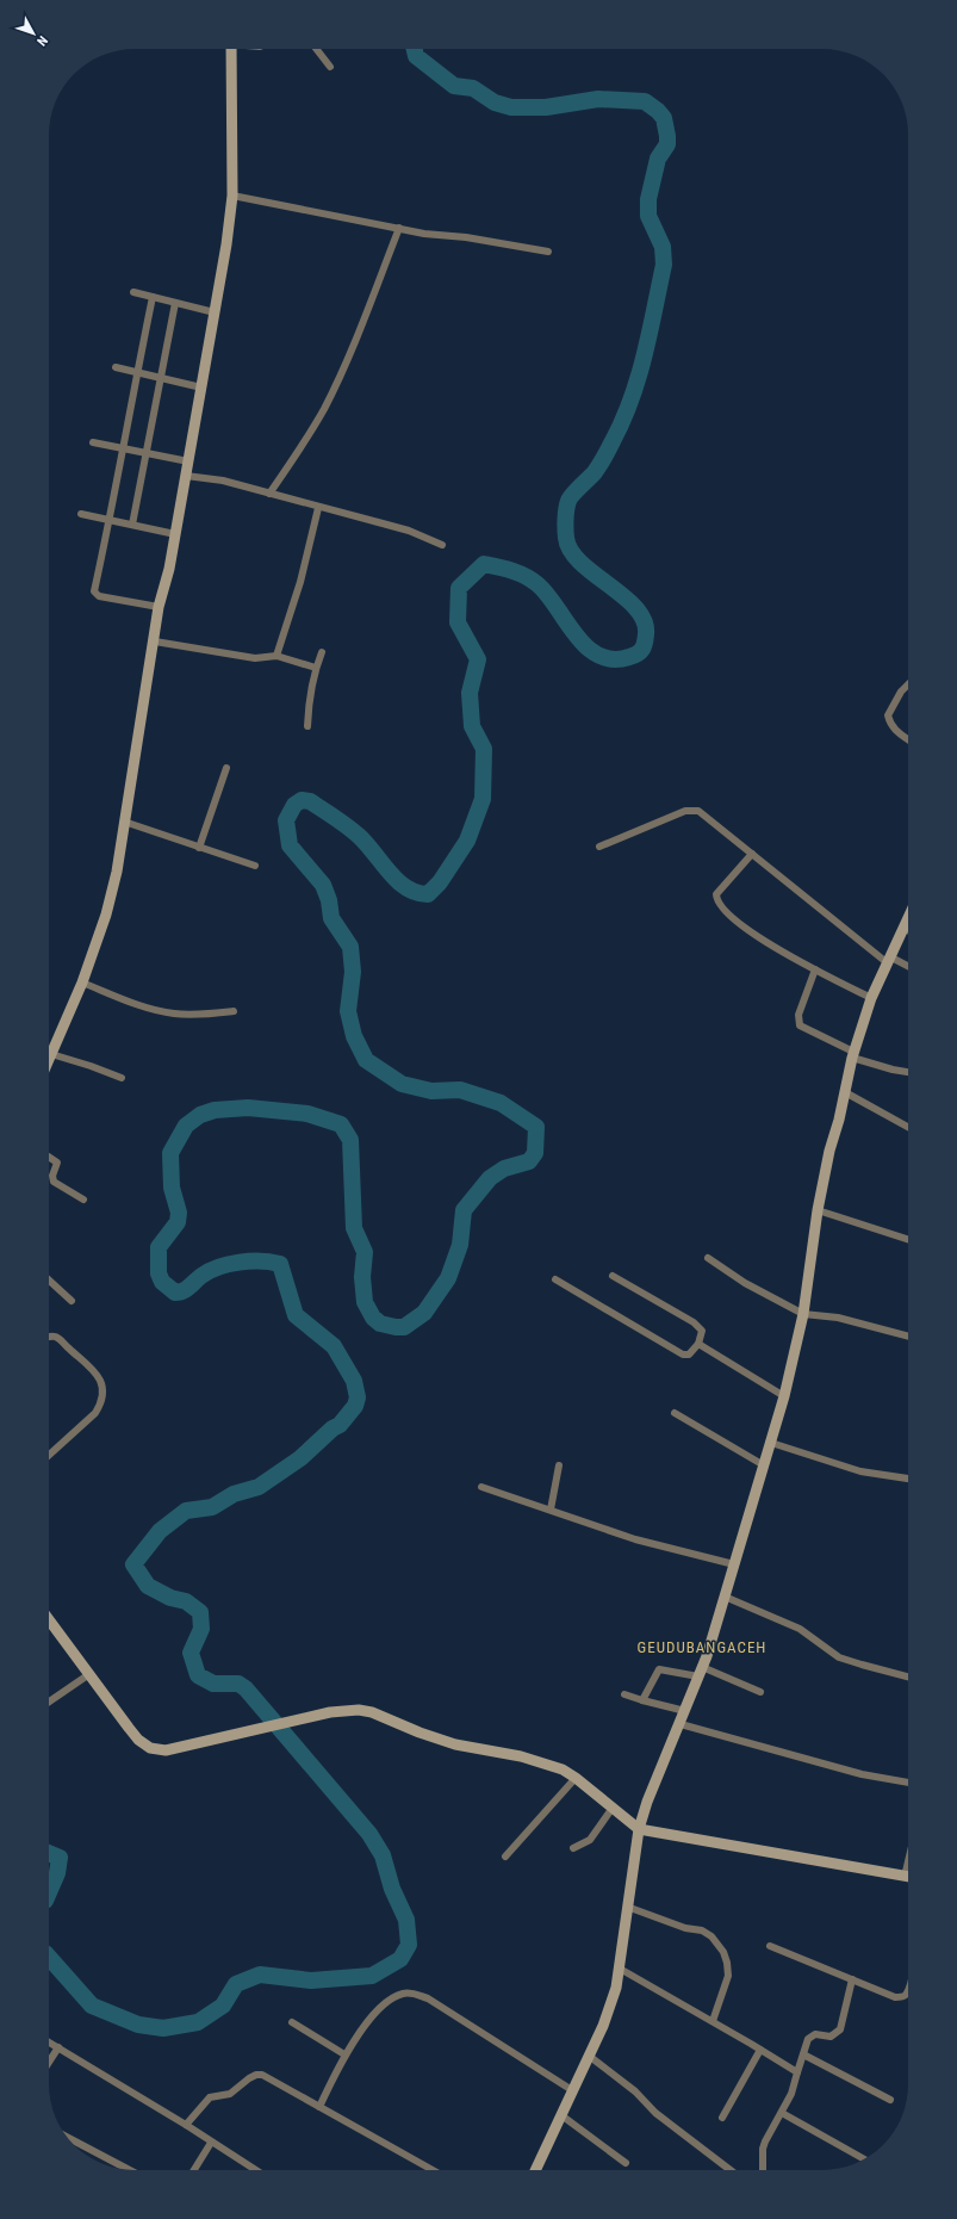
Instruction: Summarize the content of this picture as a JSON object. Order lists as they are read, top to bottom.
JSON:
{
  "districts": ["GEUDUBANGACEH"],
  "north": "bottom right"
}
